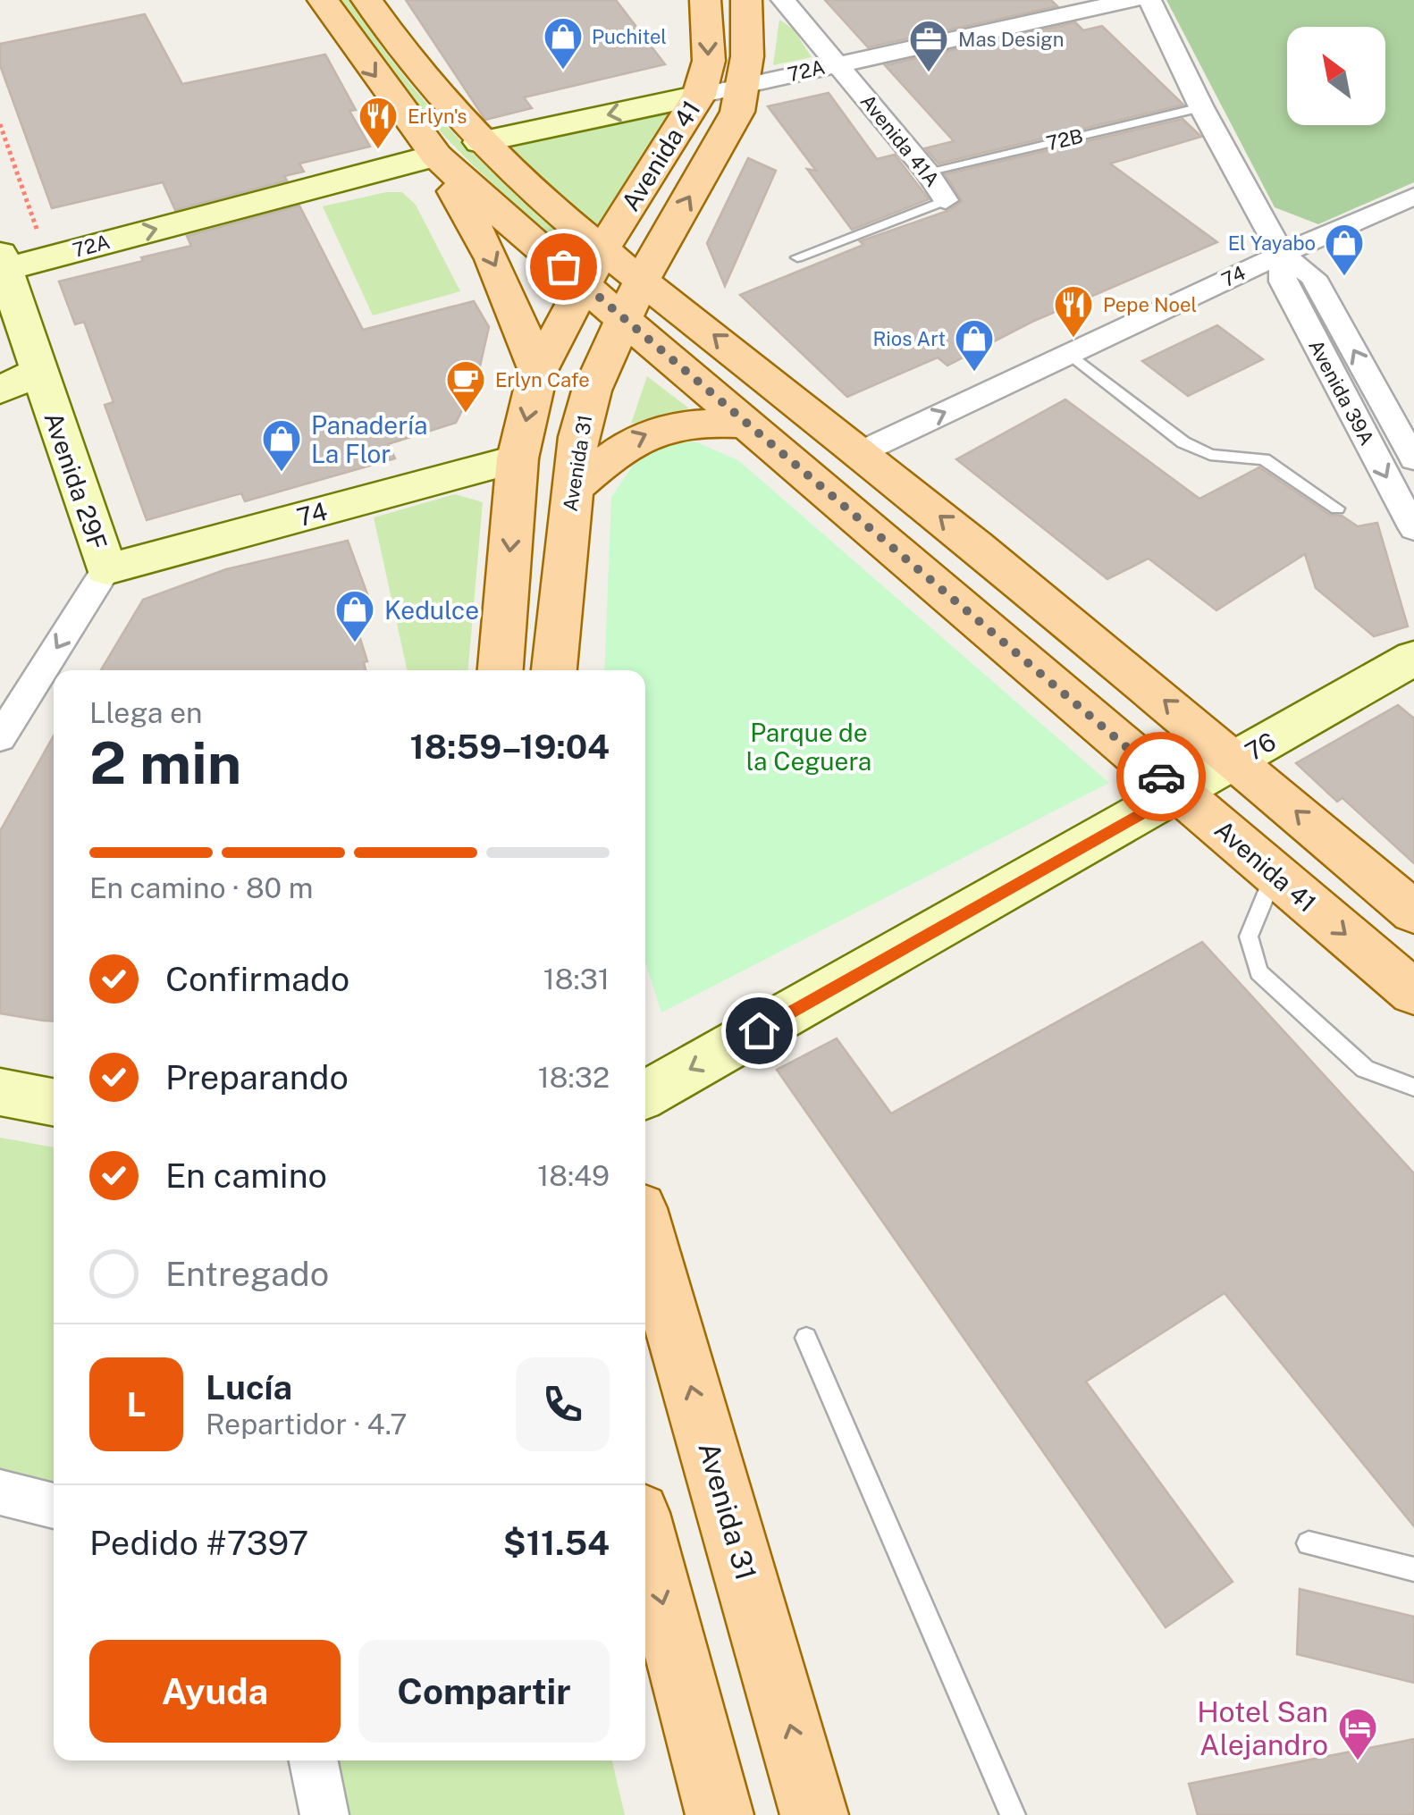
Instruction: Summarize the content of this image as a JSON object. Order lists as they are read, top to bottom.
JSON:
{
  "streets": {
    "main road": ["Avenida 41", "Avenida 31"],
    "street": [
      "72A",
      "Avenida 41A",
      "74",
      "Avenida 39A",
      "Avenida 29F",
      "76"
    ],
    "lane": ["72B"]
  },
  "crossings": [
    ["72A", "Avenida 41A"],
    ["72A", "Avenida 41"],
    ["72A", "Avenida 29F"],
    ["72B", "Avenida 41A"],
    ["72B", "Avenida 39A"],
    ["Avenida 41", "Avenida 31"],
    ["Avenida 41", "76"],
    ["74", "Avenida 39A"],
    ["74", "Avenida 29F"]
  ],
  "one_way": ["Avenida 29F", "76"],
  "parks": ["Parque de la Ceguera"],
  "places": {
    "shop": [
      "Puchitel",
      "El Yayabo",
      "Rios Art",
      "Panadería La Flor",
      "Kedulce"
    ],
    "office": ["Mas Design"],
    "restaurant": ["Erlyn's", "Pepe Noel"],
    "cafe": ["Erlyn Cafe"],
    "hotel": ["Hotel San Alejandro"]
  },
  "north": "top left",
  "page": {
    "heading": ["2 min", "Llega en", "18:59–19:04"],
    "panel": [
      "Lucía",
      "Repartidor · 4.7",
      "Pedido #7397",
      "$11.54"
    ],
    "bar": "En camino · 80 m",
    "list": [
      ["Confirmado", "18:31"],
      ["Preparando", "18:32"],
      ["En camino", "18:49"],
      "Entregado"
    ],
    "round": "L",
    "buttons": ["Ayuda", "Compartir"]
  }
}
